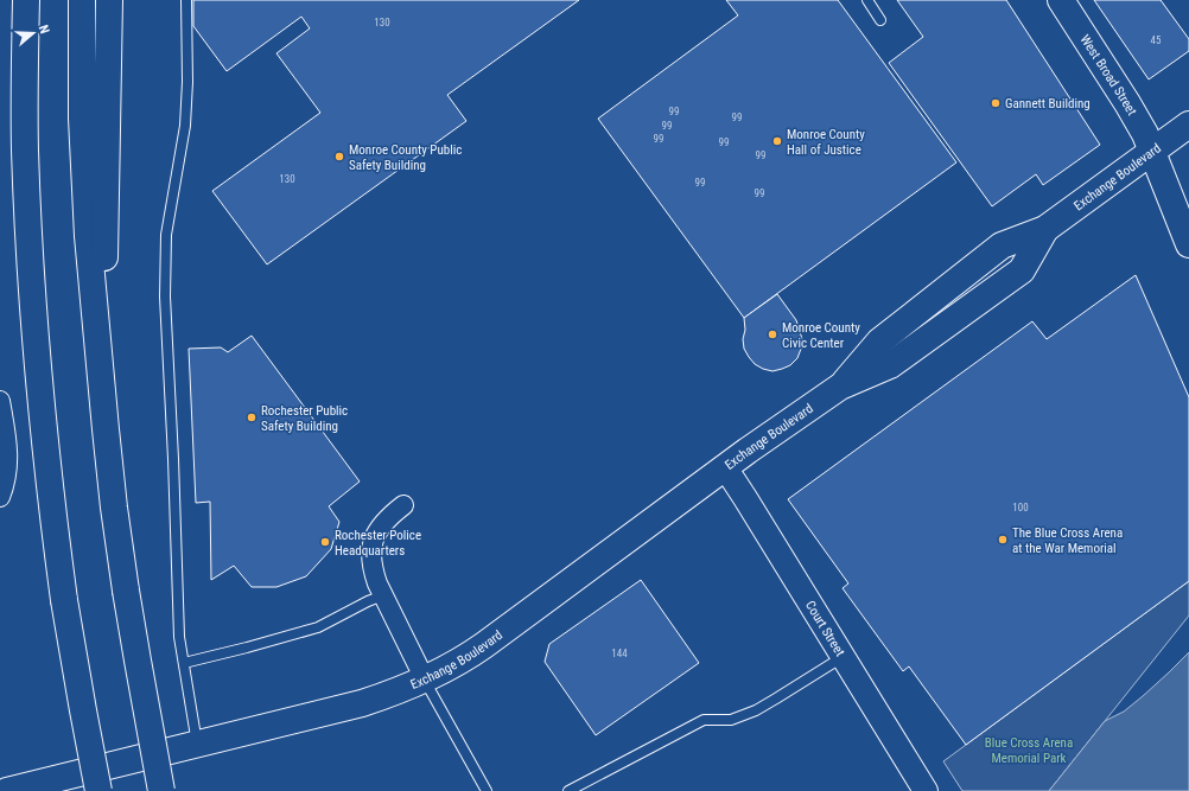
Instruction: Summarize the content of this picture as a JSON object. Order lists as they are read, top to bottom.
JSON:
{
  "streets": {
    "main road": ["West Broad Street", "Exchange Boulevard"],
    "street": ["Court Street"]
  },
  "crossings": [
    ["West Broad Street", "Exchange Boulevard"],
    ["Exchange Boulevard", "Court Street"]
  ],
  "parks": ["Blue Cross Arena Memorial Park"],
  "places": [
    "Gannett Building",
    "Monroe County Hall of Justice",
    "Monroe County Public Safety Building",
    "Monroe County Civic Center",
    "Rochester Public Safety Building",
    "The Blue Cross Arena at the War Memorial",
    "Rochester Police Headquarters"
  ],
  "house_numbers": [
    "130",
    "45",
    "99",
    "99",
    "99",
    "99",
    "99",
    "99",
    "130",
    "99",
    "99",
    "100",
    "144"
  ],
  "north": "right"
}
